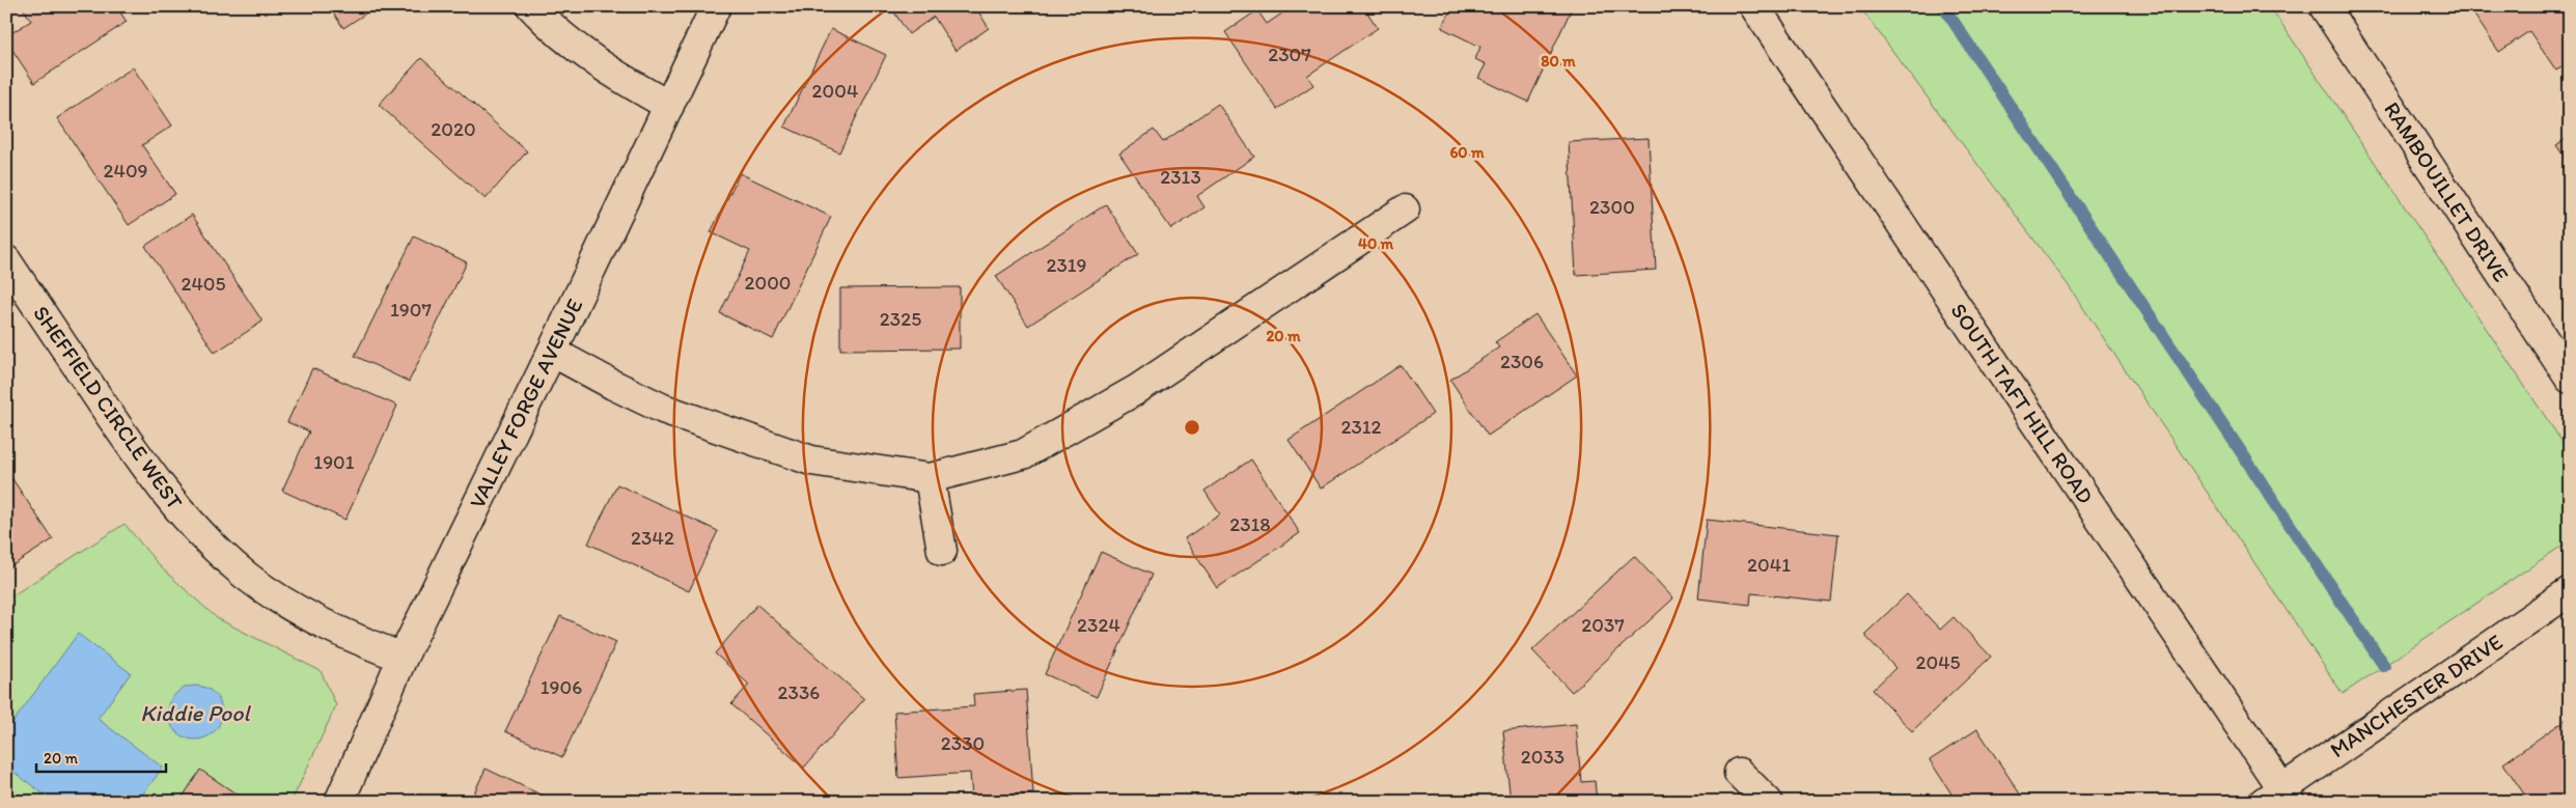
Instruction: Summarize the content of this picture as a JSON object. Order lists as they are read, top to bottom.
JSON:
{
  "streets": {
    "street": [
      "RAMBOUILLET DRIVE",
      "VALLEY FORGE AVENUE",
      "SOUTH TAFT HILL ROAD",
      "SHEFFIELD CIRCLE WEST",
      "MANCHESTER DRIVE"
    ]
  },
  "crossings": [
    ["VALLEY FORGE AVENUE", "SHEFFIELD CIRCLE WEST"],
    ["SOUTH TAFT HILL ROAD", "MANCHESTER DRIVE"]
  ],
  "water": ["Kiddie Pool"],
  "house_numbers": [
    "2307",
    "2004",
    "2020",
    "2409",
    "2313",
    "2300",
    "2319",
    "2000",
    "2405",
    "1907",
    "2325",
    "2306",
    "2312",
    "1901",
    "2318",
    "2342",
    "2041",
    "2324",
    "2037",
    "2045",
    "1906",
    "2336",
    "2330",
    "2033"
  ],
  "scale_bar": "20 m",
  "rings": [
    "80 m",
    "60 m",
    "40 m",
    "20 m"
  ]
}
